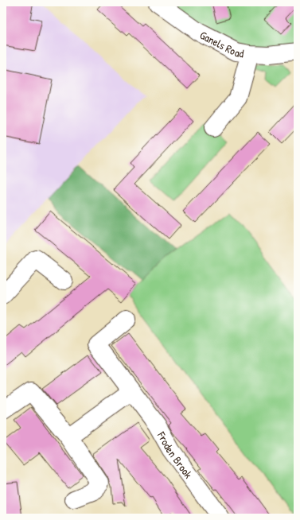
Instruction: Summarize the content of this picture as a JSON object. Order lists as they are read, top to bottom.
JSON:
{
  "streets": {
    "street": ["Ganels Road", "Froden Brook"]
  }
}
